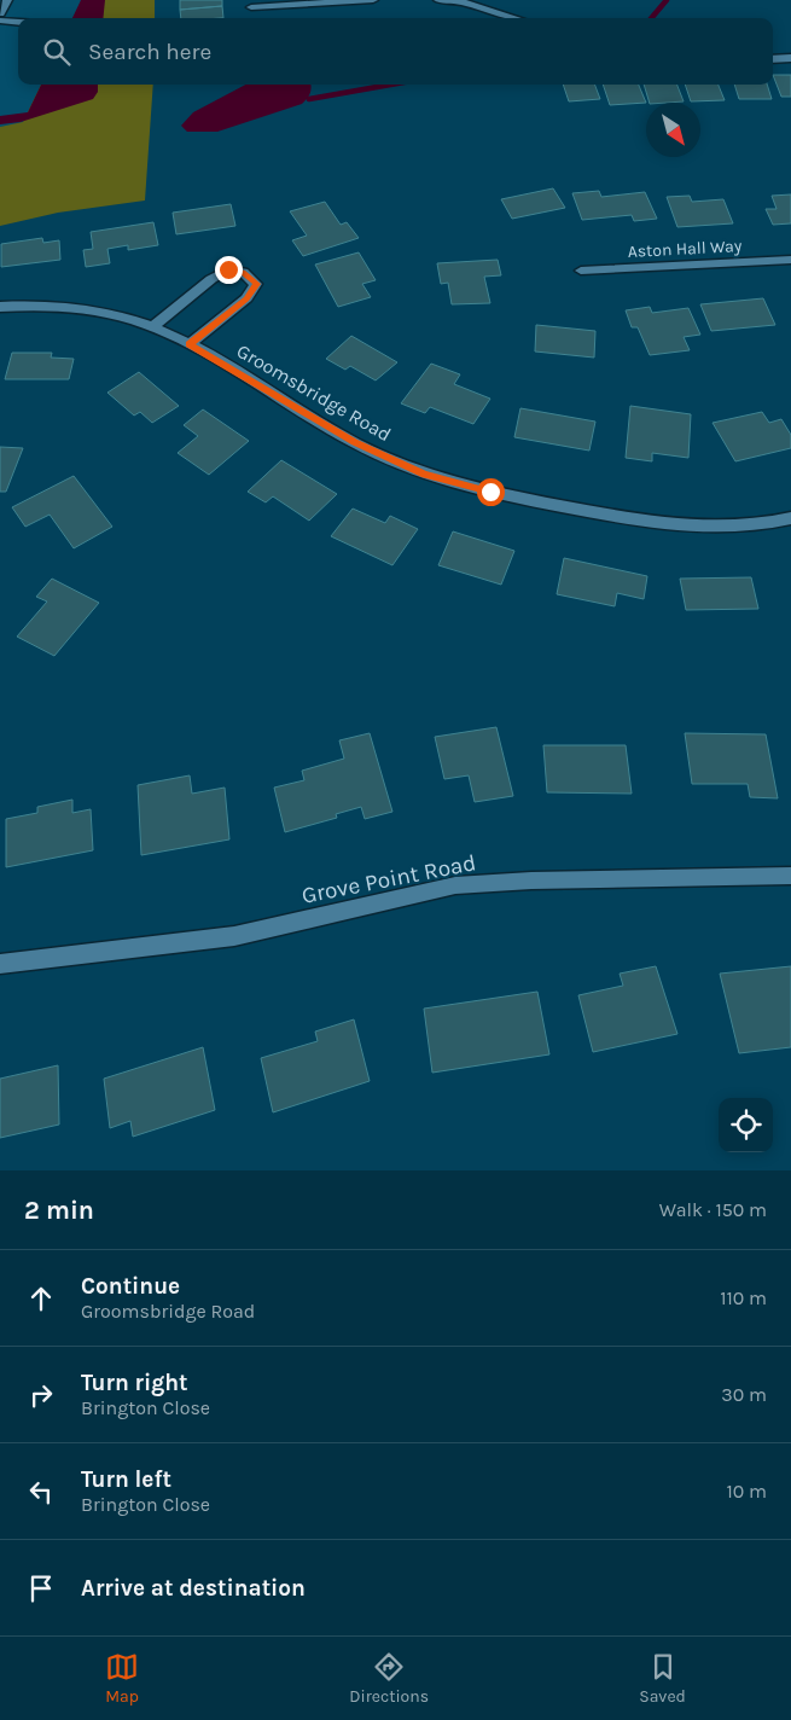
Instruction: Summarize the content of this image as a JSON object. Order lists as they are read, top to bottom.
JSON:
{
  "streets": {
    "street": ["Aston Hall Way", "Groomsbridge Road", "Grove Point Road"]
  },
  "north": "bottom right",
  "page": {
    "search": "Search here",
    "heading": ["2 min", "Walk · 150 m"],
    "list": [
      ["Continue", "Groomsbridge Road", "110 m"],
      ["Turn right", "Brington Close", "30 m"],
      ["Turn left", "Brington Close", "10 m"],
      "Arrive at destination"
    ],
    "nav": ["Map", "Directions", "Saved"]
  }
}
